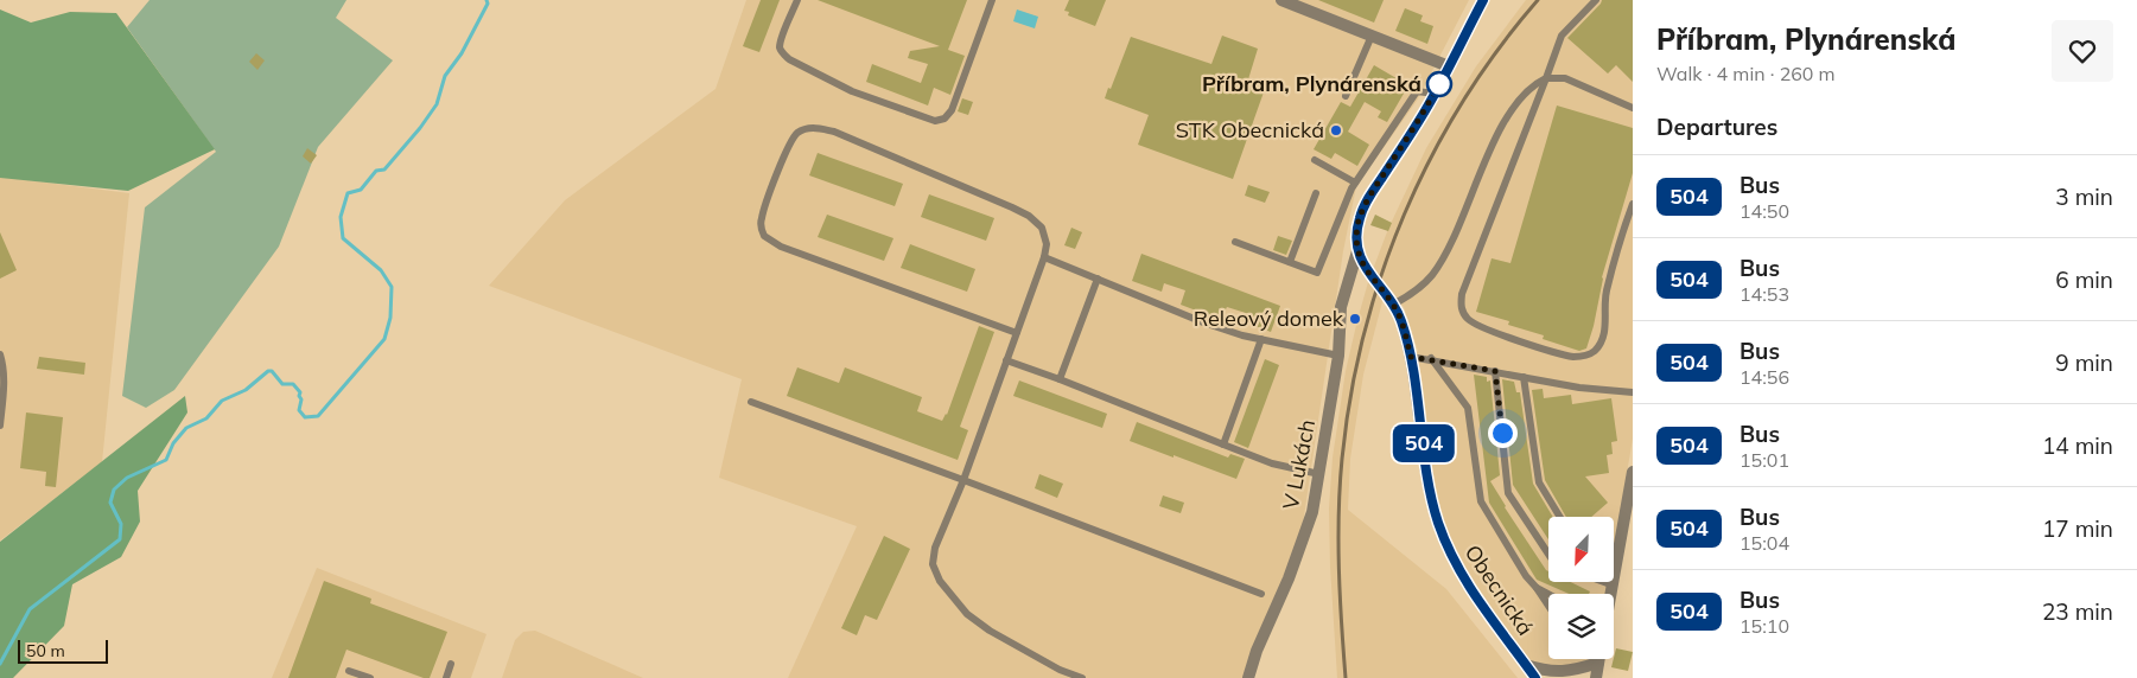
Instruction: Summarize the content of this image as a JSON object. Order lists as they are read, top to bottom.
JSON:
{
  "streets": {
    "street": ["V Lukách", "Obecnická"]
  },
  "crossings": [
    ["V Lukách", "Obecnická"]
  ],
  "places": ["Příbram, Plynárenská", "STK Obecnická", "Releový domek"],
  "lines": ["bus line 504"],
  "scale_bar": "50 m",
  "north": "bottom left",
  "page": {
    "on_map": "504",
    "heading": [
      ["Příbram, Plynárenská", "Walk · 4 min · 260 m"],
      "Departures"
    ],
    "list": [
      {
        "mark": "504",
        "name": "Bus",
        "note": "14:50",
        "value": "3 min"
      },
      {
        "mark": "504",
        "name": "Bus",
        "note": "14:53",
        "value": "6 min"
      },
      {
        "mark": "504",
        "name": "Bus",
        "note": "14:56",
        "value": "9 min"
      },
      {
        "mark": "504",
        "name": "Bus",
        "note": "15:01",
        "value": "14 min"
      },
      {
        "mark": "504",
        "name": "Bus",
        "note": "15:04",
        "value": "17 min"
      },
      {
        "mark": "504",
        "name": "Bus",
        "note": "15:10",
        "value": "23 min"
      }
    ],
    "scale": "50 m"
  }
}
